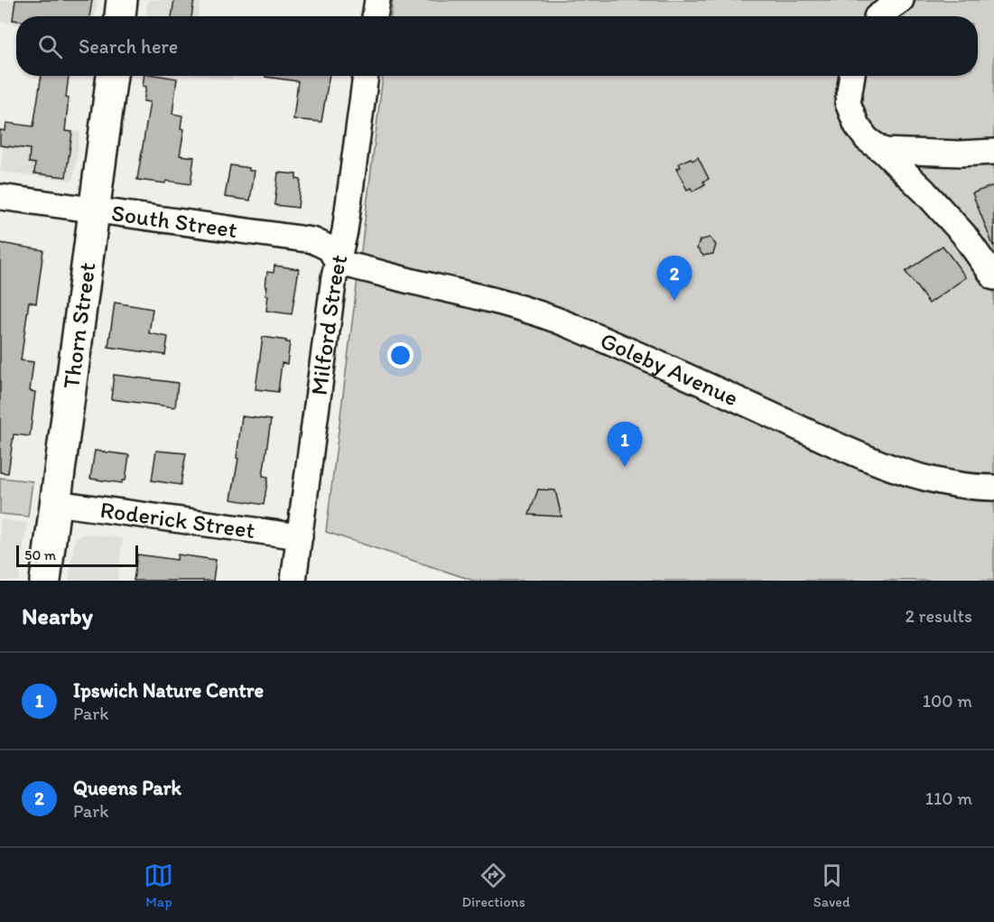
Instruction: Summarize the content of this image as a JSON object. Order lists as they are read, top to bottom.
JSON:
{
  "streets": {
    "main road": ["Thorn Street"],
    "street": [
      "South Street",
      "Milford Street",
      "Goleby Avenue",
      "Roderick Street"
    ]
  },
  "crossings": [
    ["South Street", "Thorn Street"],
    ["South Street", "Milford Street"],
    ["South Street", "Goleby Avenue"],
    ["Thorn Street", "Roderick Street"],
    ["Milford Street", "Goleby Avenue"],
    ["Milford Street", "Roderick Street"]
  ],
  "scale_bar": "50 m",
  "page": {
    "search": "Search here",
    "pins": ["2", "1"],
    "scale": "50 m",
    "heading": ["Nearby", "2 results"],
    "list": [
      {
        "mark": "1",
        "name": "Ipswich Nature Centre",
        "note": "Park",
        "value": "100 m"
      },
      {
        "mark": "2",
        "name": "Queens Park",
        "note": "Park",
        "value": "110 m"
      }
    ],
    "nav": ["Map", "Directions", "Saved"]
  }
}
